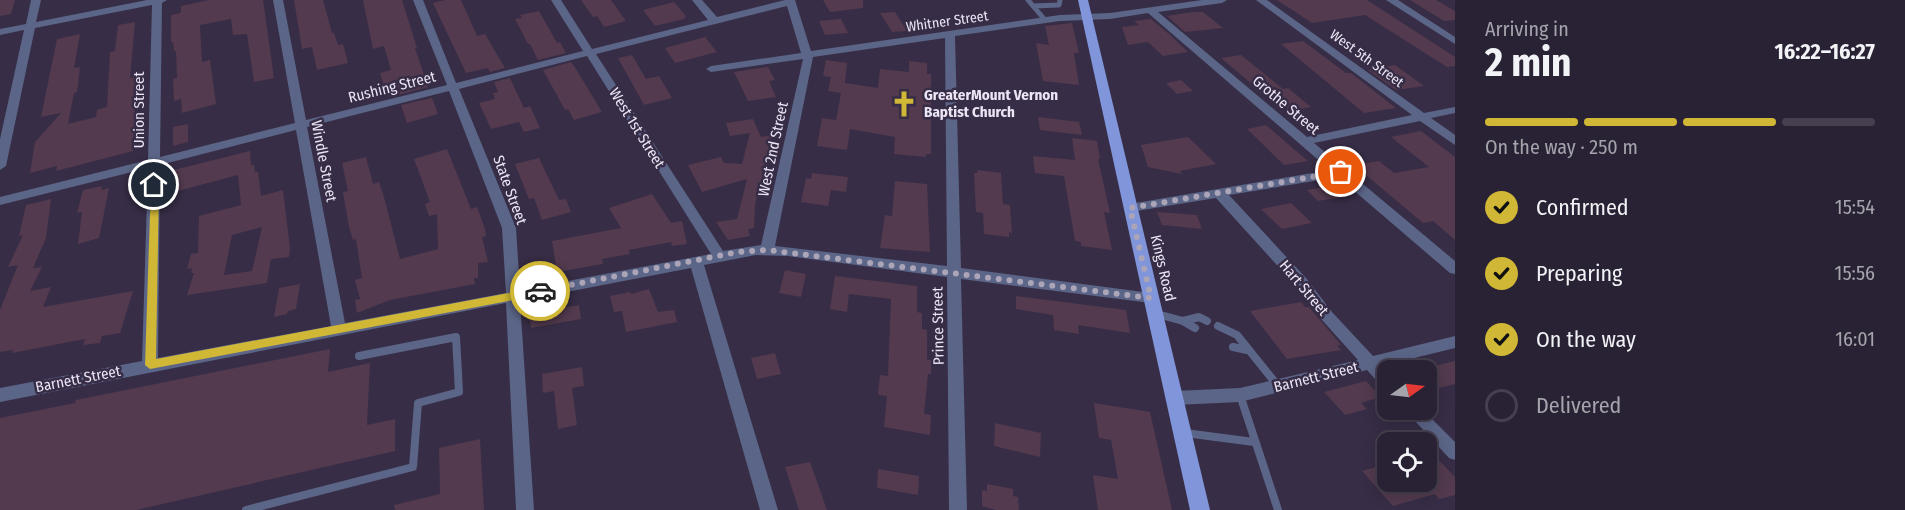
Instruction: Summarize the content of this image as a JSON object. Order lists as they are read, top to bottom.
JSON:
{
  "streets": {
    "main road": ["Kings Road"],
    "street": [
      "Whitner Street",
      "West 5th Street",
      "Rushing Street",
      "Grothe Street",
      "Union Street",
      "West 1st Street",
      "West 2nd Street",
      "Windle Street",
      "State Street",
      "Hart Street",
      "Prince Street",
      "Barnett Street"
    ]
  },
  "crossings": [
    ["Whitner Street", "Grothe Street"],
    ["Whitner Street", "West 2nd Street"],
    ["Whitner Street", "Kings Road"],
    ["Whitner Street", "Prince Street"],
    ["Rushing Street", "Union Street"],
    ["Rushing Street", "West 1st Street"],
    ["Rushing Street", "Windle Street"],
    ["Rushing Street", "State Street"],
    ["Union Street", "Barnett Street"],
    ["West 1st Street", "Barnett Street"],
    ["West 2nd Street", "Barnett Street"],
    ["Windle Street", "Barnett Street"],
    ["State Street", "Barnett Street"],
    ["Kings Road", "Barnett Street"],
    ["Hart Street", "Barnett Street"],
    ["Prince Street", "Barnett Street"]
  ],
  "places": {
    "church": ["GreaterMount Vernon Baptist Church"]
  },
  "north": "right",
  "page": {
    "heading": ["2 min", "Arriving in", "16:22–16:27"],
    "bar": "On the way · 250 m",
    "list": [
      ["Confirmed", "15:54"],
      ["Preparing", "15:56"],
      ["On the way", "16:01"],
      "Delivered"
    ]
  }
}
